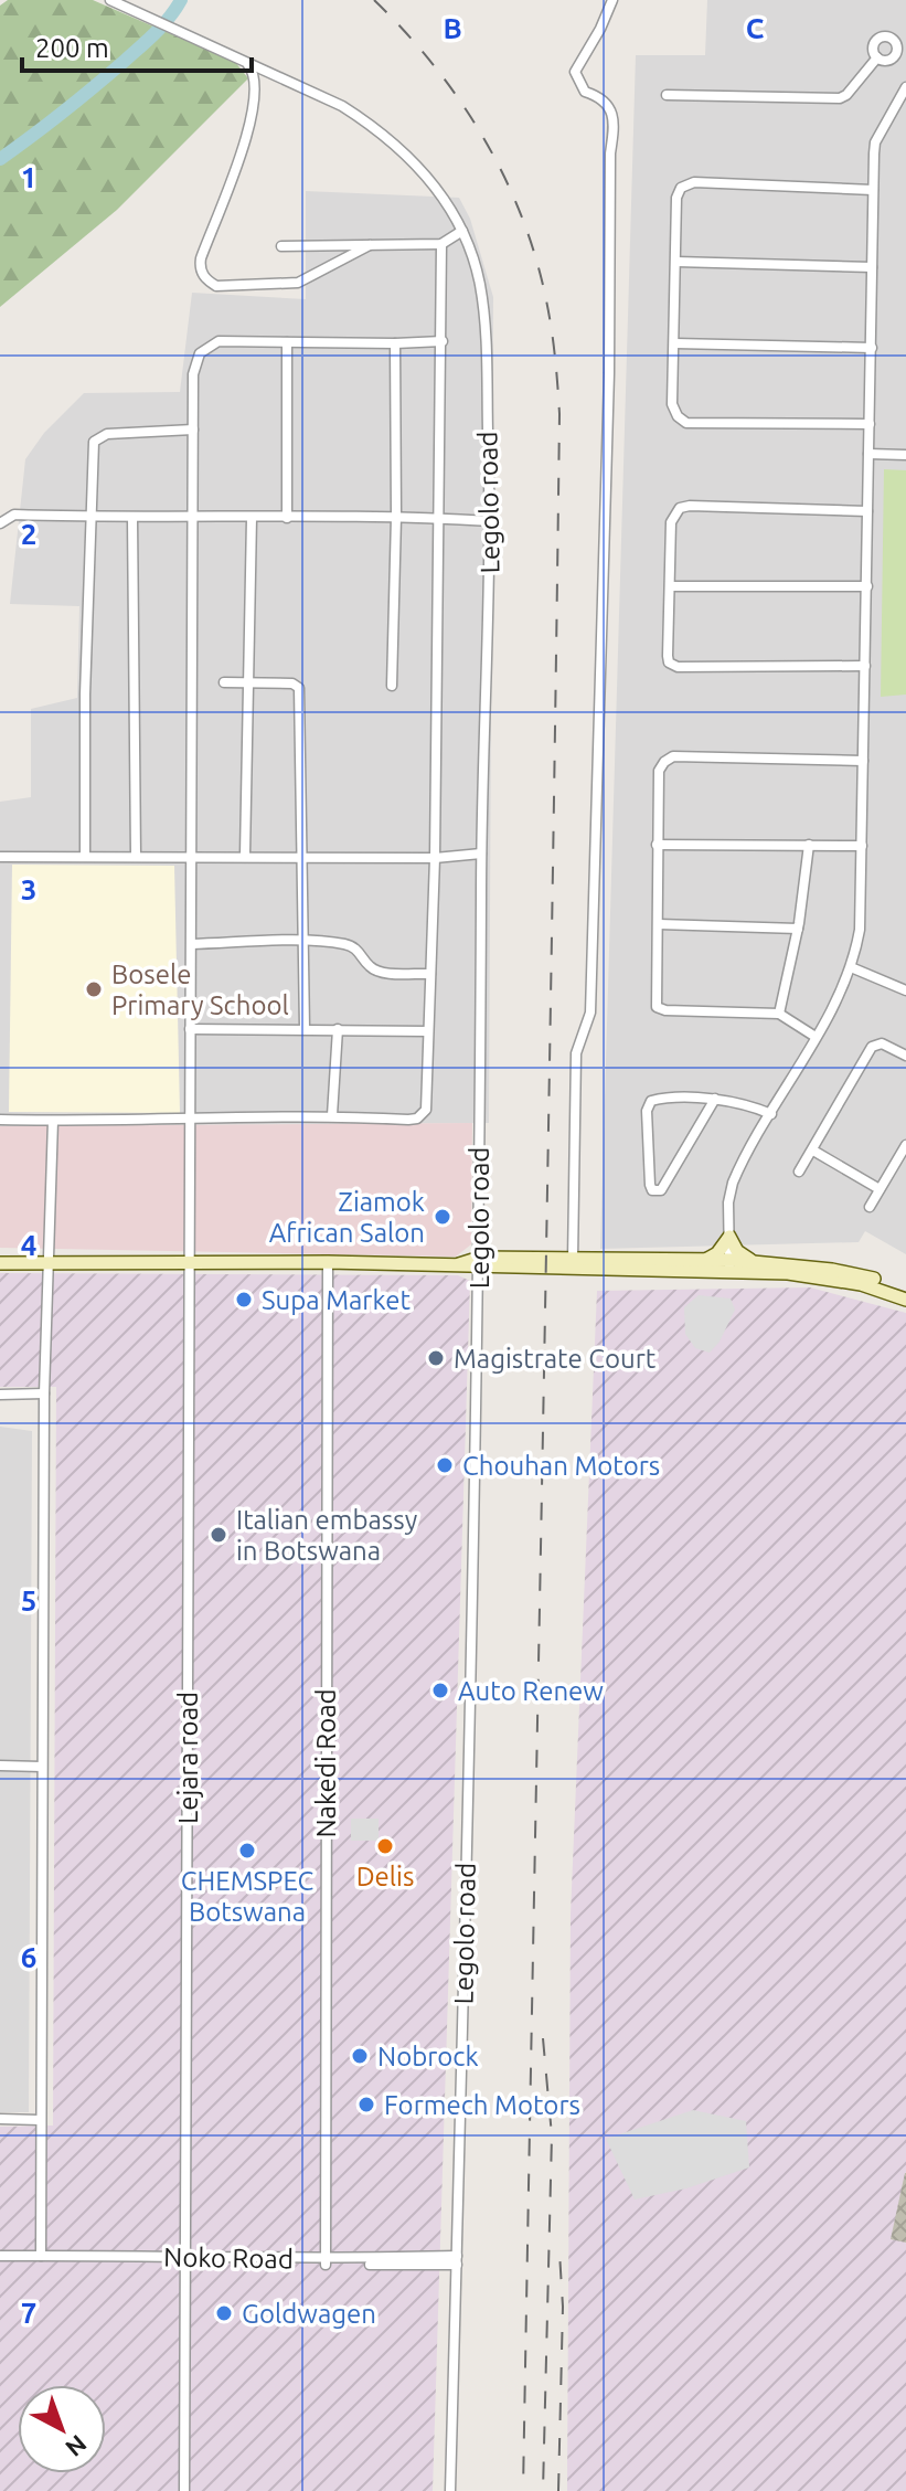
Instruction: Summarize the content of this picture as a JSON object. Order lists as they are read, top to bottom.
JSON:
{
  "streets": {
    "street": [
      "Legolo road",
      "Lejara road",
      "Nakedi Road",
      "Noko Road"
    ]
  },
  "crossings": [
    ["Legolo road", "Noko Road"],
    ["Lejara road", "Noko Road"],
    ["Nakedi Road", "Noko Road"]
  ],
  "places": [
    "Bosele Primary School",
    "Ziamok African Salon",
    "Supa Market",
    "Magistrate Court",
    "Chouhan Motors",
    "Italian embassy in Botswana",
    "Auto Renew",
    "Delis",
    "CHEMSPEC Botswana",
    "Nobrock",
    "Formech Motors",
    "Goldwagen"
  ],
  "scale_bar": "200 m",
  "north": "bottom right",
  "grid": {
    "columns": ["B", "C"],
    "rows": [
      "1",
      "2",
      "3",
      "4",
      "5",
      "6",
      "7"
    ]
  }
}
